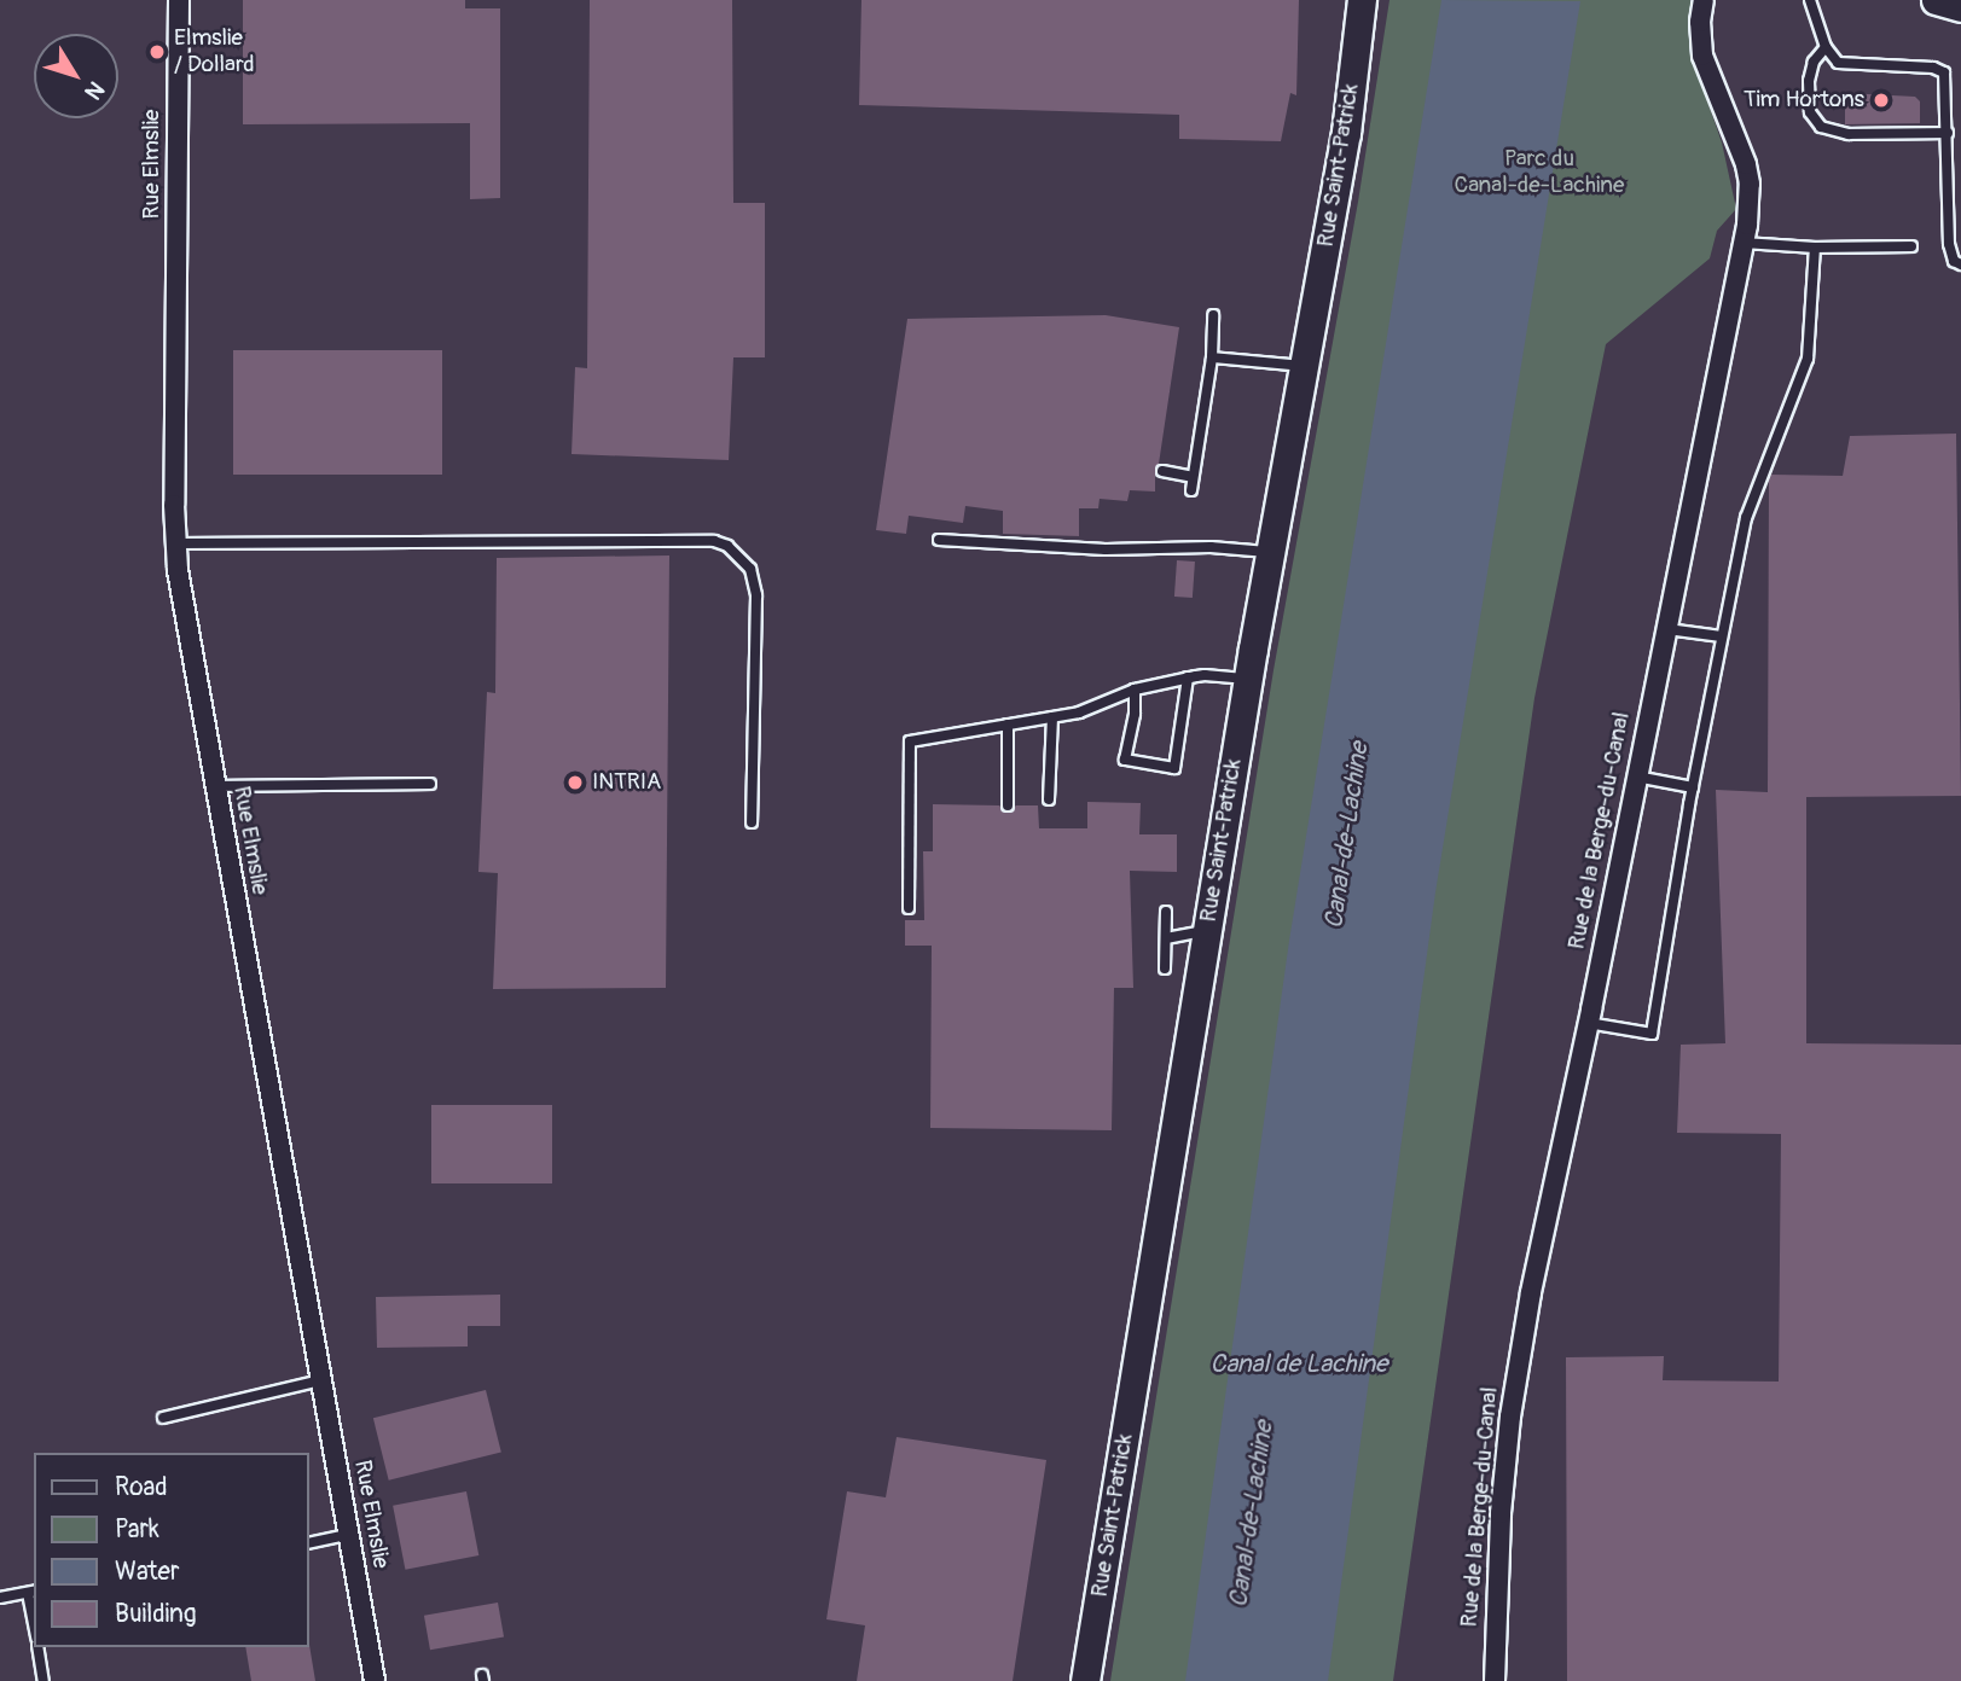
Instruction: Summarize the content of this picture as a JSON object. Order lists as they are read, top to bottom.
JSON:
{
  "streets": {
    "main road": ["Rue Saint-Patrick"],
    "street": ["Rue Elmslie", "Rue de la Berge-du-Canal"]
  },
  "water": ["Canal-de-Lachine", "Canal de Lachine"],
  "parks": ["Parc du Canal-de-Lachine"],
  "places": ["Elmslie / Dollard", "Tim Hortons", "INTRIA"],
  "legend": [
    "Road",
    "Park",
    "Water",
    "Building"
  ],
  "north": "bottom right"
}
